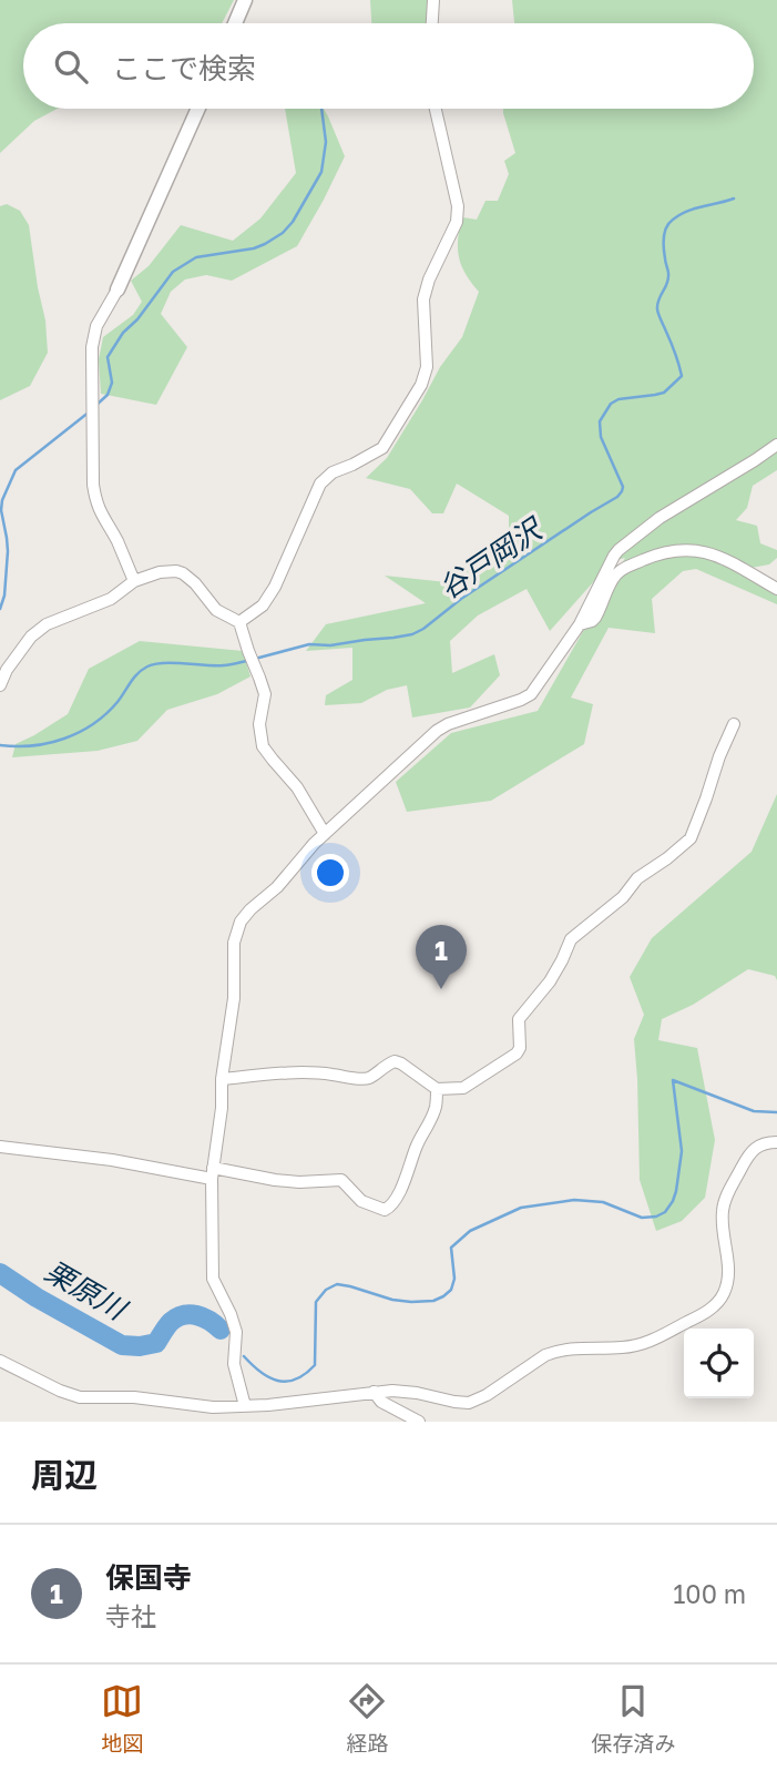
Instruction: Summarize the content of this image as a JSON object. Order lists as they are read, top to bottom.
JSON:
{
  "water": ["谷戸岡沢", "栗原川"],
  "page": {
    "search": "ここで検索",
    "pins": "1",
    "heading": "周辺",
    "list": [
      {
        "mark": "1",
        "name": "保国寺",
        "note": "寺社",
        "value": "100 m"
      }
    ],
    "nav": ["地図", "経路", "保存済み"]
  }
}
